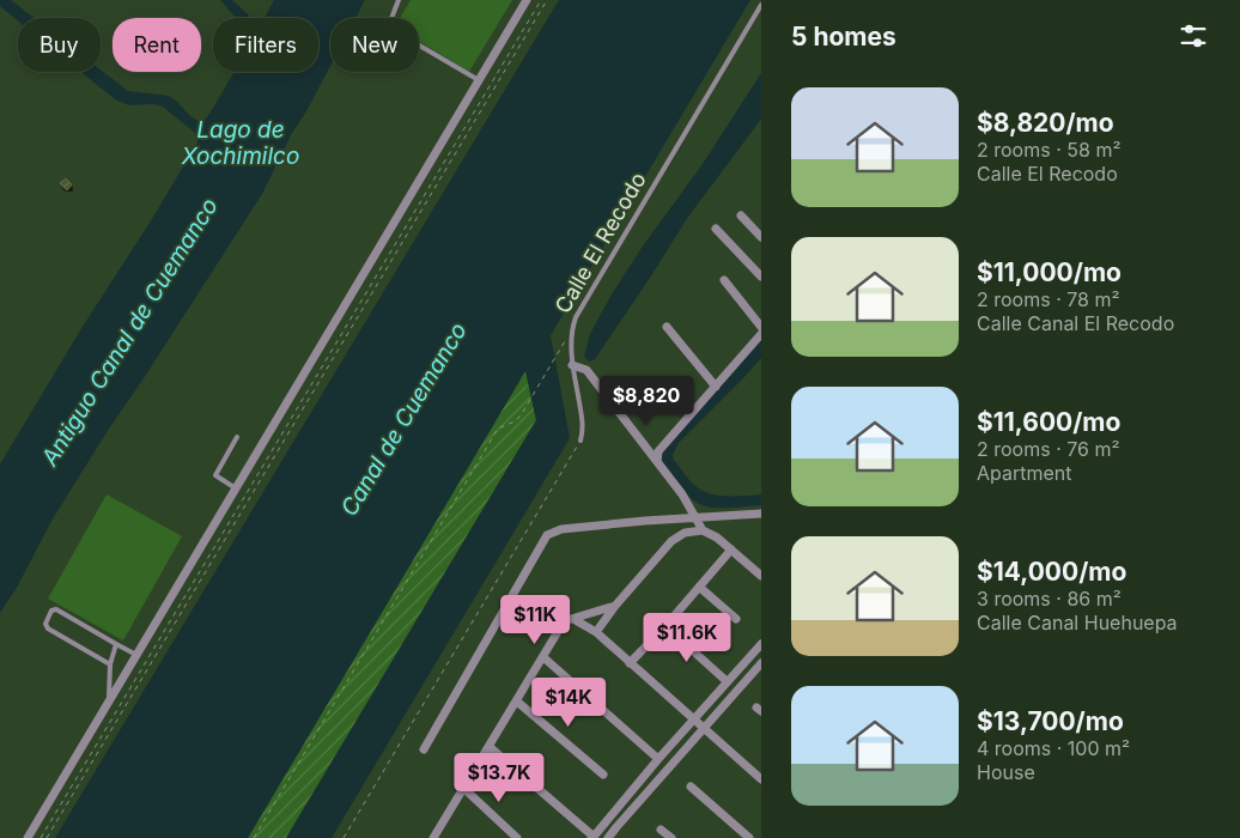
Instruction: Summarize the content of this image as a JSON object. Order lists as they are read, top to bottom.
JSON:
{
  "streets": {
    "lane": ["Calle El Recodo"]
  },
  "water": ["Lago de Xochimilco", "Antiguo Canal de Cuemanco", "Canal de Cuemanco"],
  "page": {
    "heading": "5 homes",
    "chip": [
      "Buy",
      "Rent",
      "Filters",
      "New"
    ],
    "list": [
      {
        "name": "$8,820/mo",
        "note": "2 rooms · 58 m² · Calle El Recodo"
      },
      {
        "name": "$11,000/mo",
        "note": "2 rooms · 78 m² · Calle Canal El Recodo"
      },
      {
        "name": "$11,600/mo",
        "note": "2 rooms · 76 m² · Apartment"
      },
      {
        "name": "$14,000/mo",
        "note": "3 rooms · 86 m² · Calle Canal Huehuepa"
      },
      {
        "name": "$13,700/mo",
        "note": "4 rooms · 100 m² · House"
      }
    ],
    "price": [
      "$8,820",
      "$11K",
      "$11.6K",
      "$14K",
      "$13.7K"
    ]
  }
}
